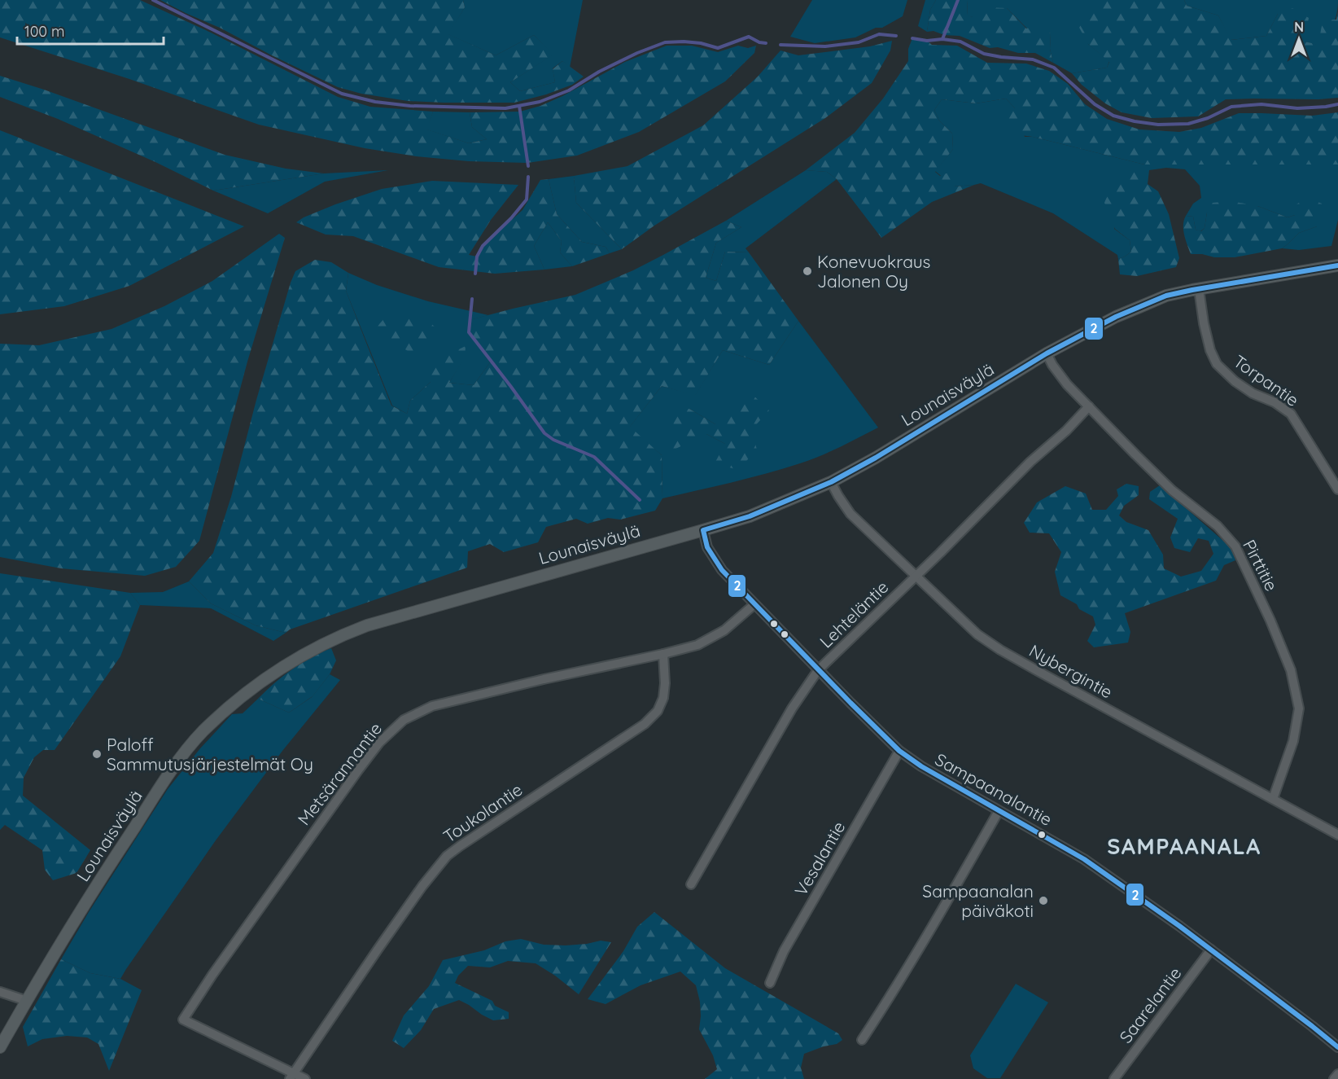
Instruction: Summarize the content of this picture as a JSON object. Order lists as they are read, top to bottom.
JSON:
{
  "streets": {
    "street": [
      "Torpantie",
      "Lounaisväylä",
      "Pirttitie",
      "Lehteläntie",
      "Nybergintie",
      "Metsärannantie",
      "Sampaanalantie",
      "Toukolantie",
      "Vesalantie",
      "Saarelantie"
    ]
  },
  "crossings": [
    ["Torpantie", "Lounaisväylä"],
    ["Lounaisväylä", "Pirttitie"],
    ["Lounaisväylä", "Nybergintie"],
    ["Lounaisväylä", "Sampaanalantie"],
    ["Pirttitie", "Lehteläntie"],
    ["Pirttitie", "Nybergintie"],
    ["Lehteläntie", "Nybergintie"],
    ["Lehteläntie", "Sampaanalantie"],
    ["Metsärannantie", "Sampaanalantie"],
    ["Metsärannantie", "Toukolantie"],
    ["Sampaanalantie", "Vesalantie"],
    ["Sampaanalantie", "Saarelantie"]
  ],
  "districts": ["SAMPAANALA"],
  "places": ["Konevuokraus Jalonen Oy", "Paloff Sammutusjärjestelmät Oy", "Sampaanalan päiväkoti"],
  "lines": ["transit line 2"],
  "scale_bar": "100 m",
  "north": "top"
}
